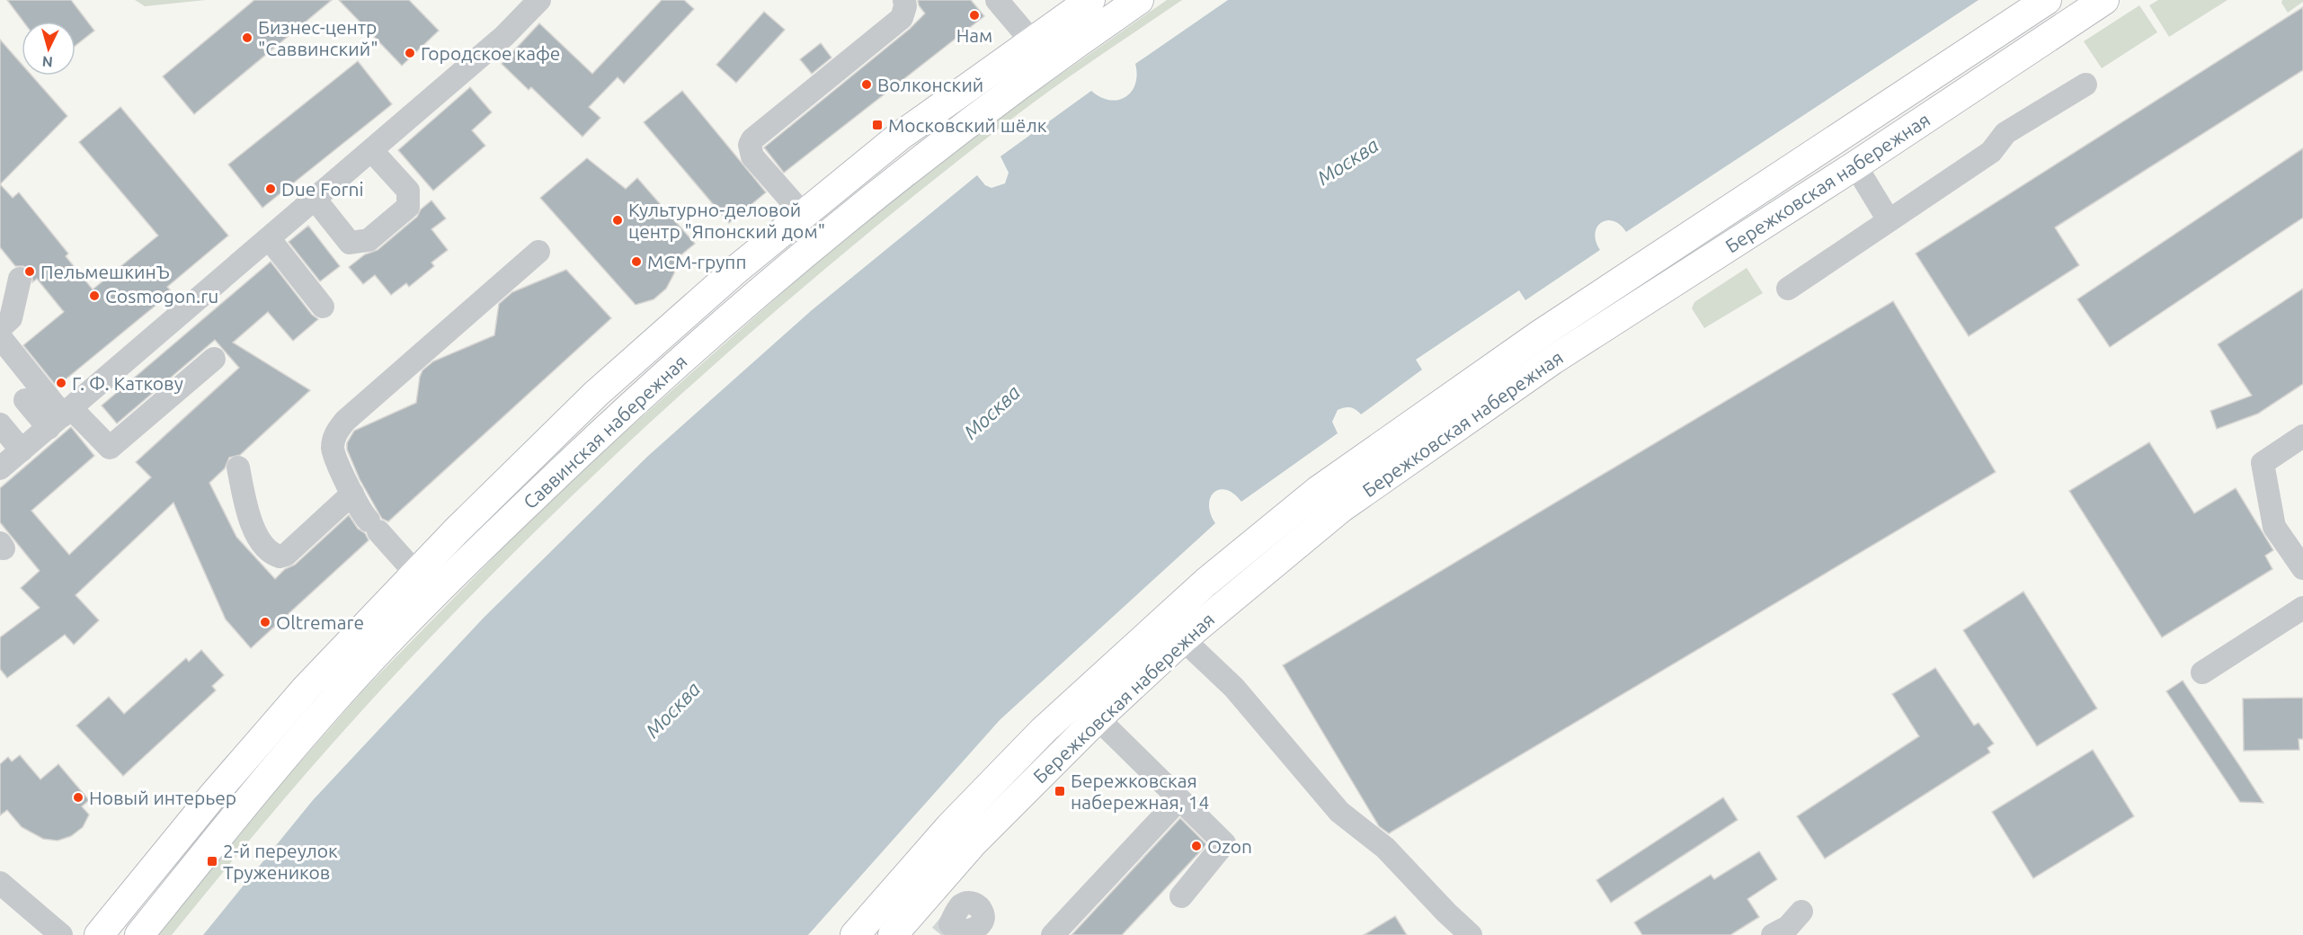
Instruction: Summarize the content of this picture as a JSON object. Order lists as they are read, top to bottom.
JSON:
{
  "streets": {
    "main road": ["Бережковская набережная", "Саввинская набережная"]
  },
  "water": ["Москва"],
  "places": {
    "other": [
      "Нам",
      "Бизнес-центр \"Саввинский\"",
      "Городское кафе",
      "Волконский",
      "Due Forni",
      "Культурно-деловой центр \"Японский дом\"",
      "МСМ-групп",
      "ПельмешкинЪ",
      "Cosmogon.ru",
      "Г. Ф. Каткову",
      "Oltremare",
      "Новый интерьер",
      "Ozon"
    ],
    "transit": ["Московский шёлк", "Бережковская набережная, 14", "2-й переулок Тружеников"]
  },
  "north": "bottom"
}
